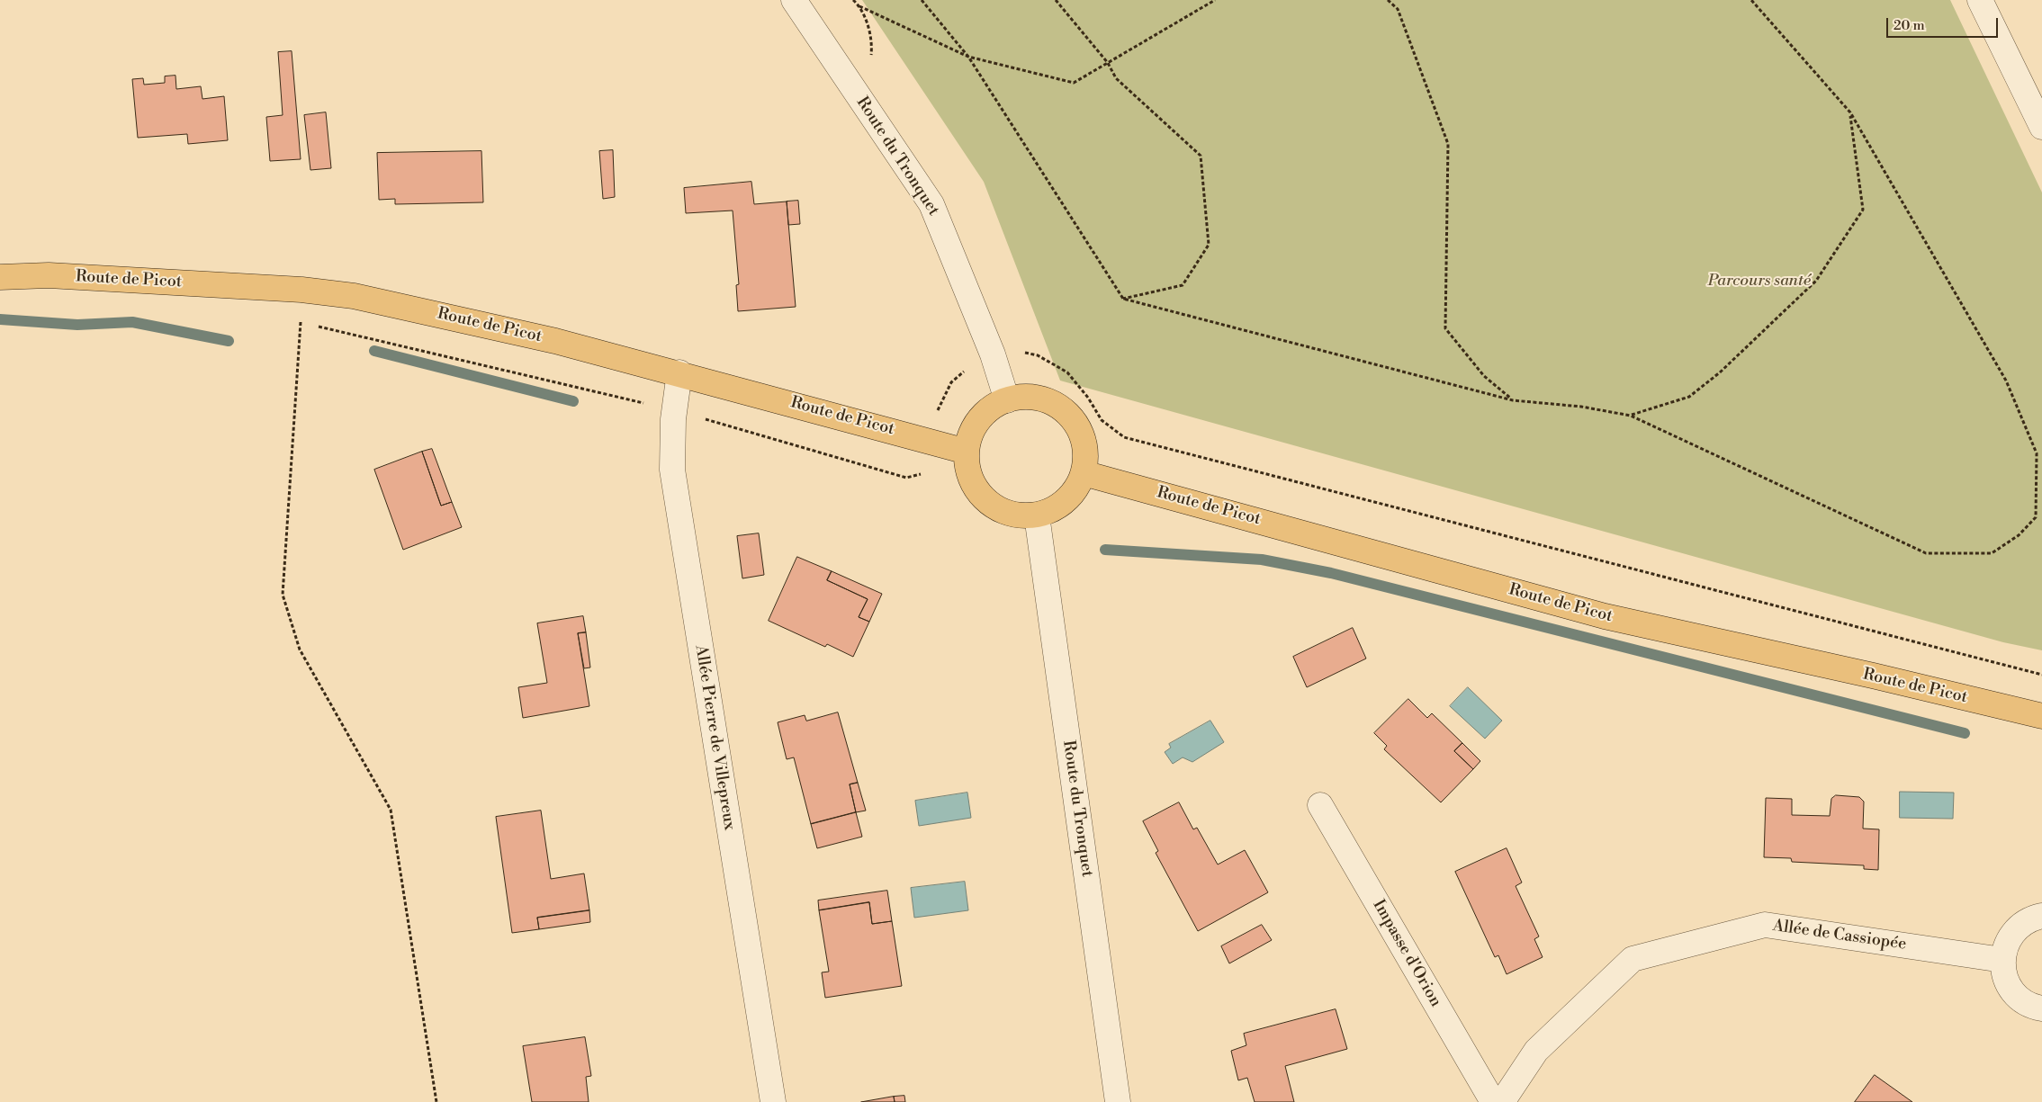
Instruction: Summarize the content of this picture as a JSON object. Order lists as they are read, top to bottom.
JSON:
{
  "streets": {
    "main road": ["Route de Picot"],
    "street": [
      "Route du Tronquet",
      "Allée Pierre de Villepreux",
      "Allée de Cassiopée",
      "Impasse d'Orion"
    ]
  },
  "crossings": [
    ["Route du Tronquet", "Route de Picot"],
    ["Route de Picot", "Allée Pierre de Villepreux"]
  ],
  "parks": ["Parcours santé"],
  "scale_bar": "20 m"
}
